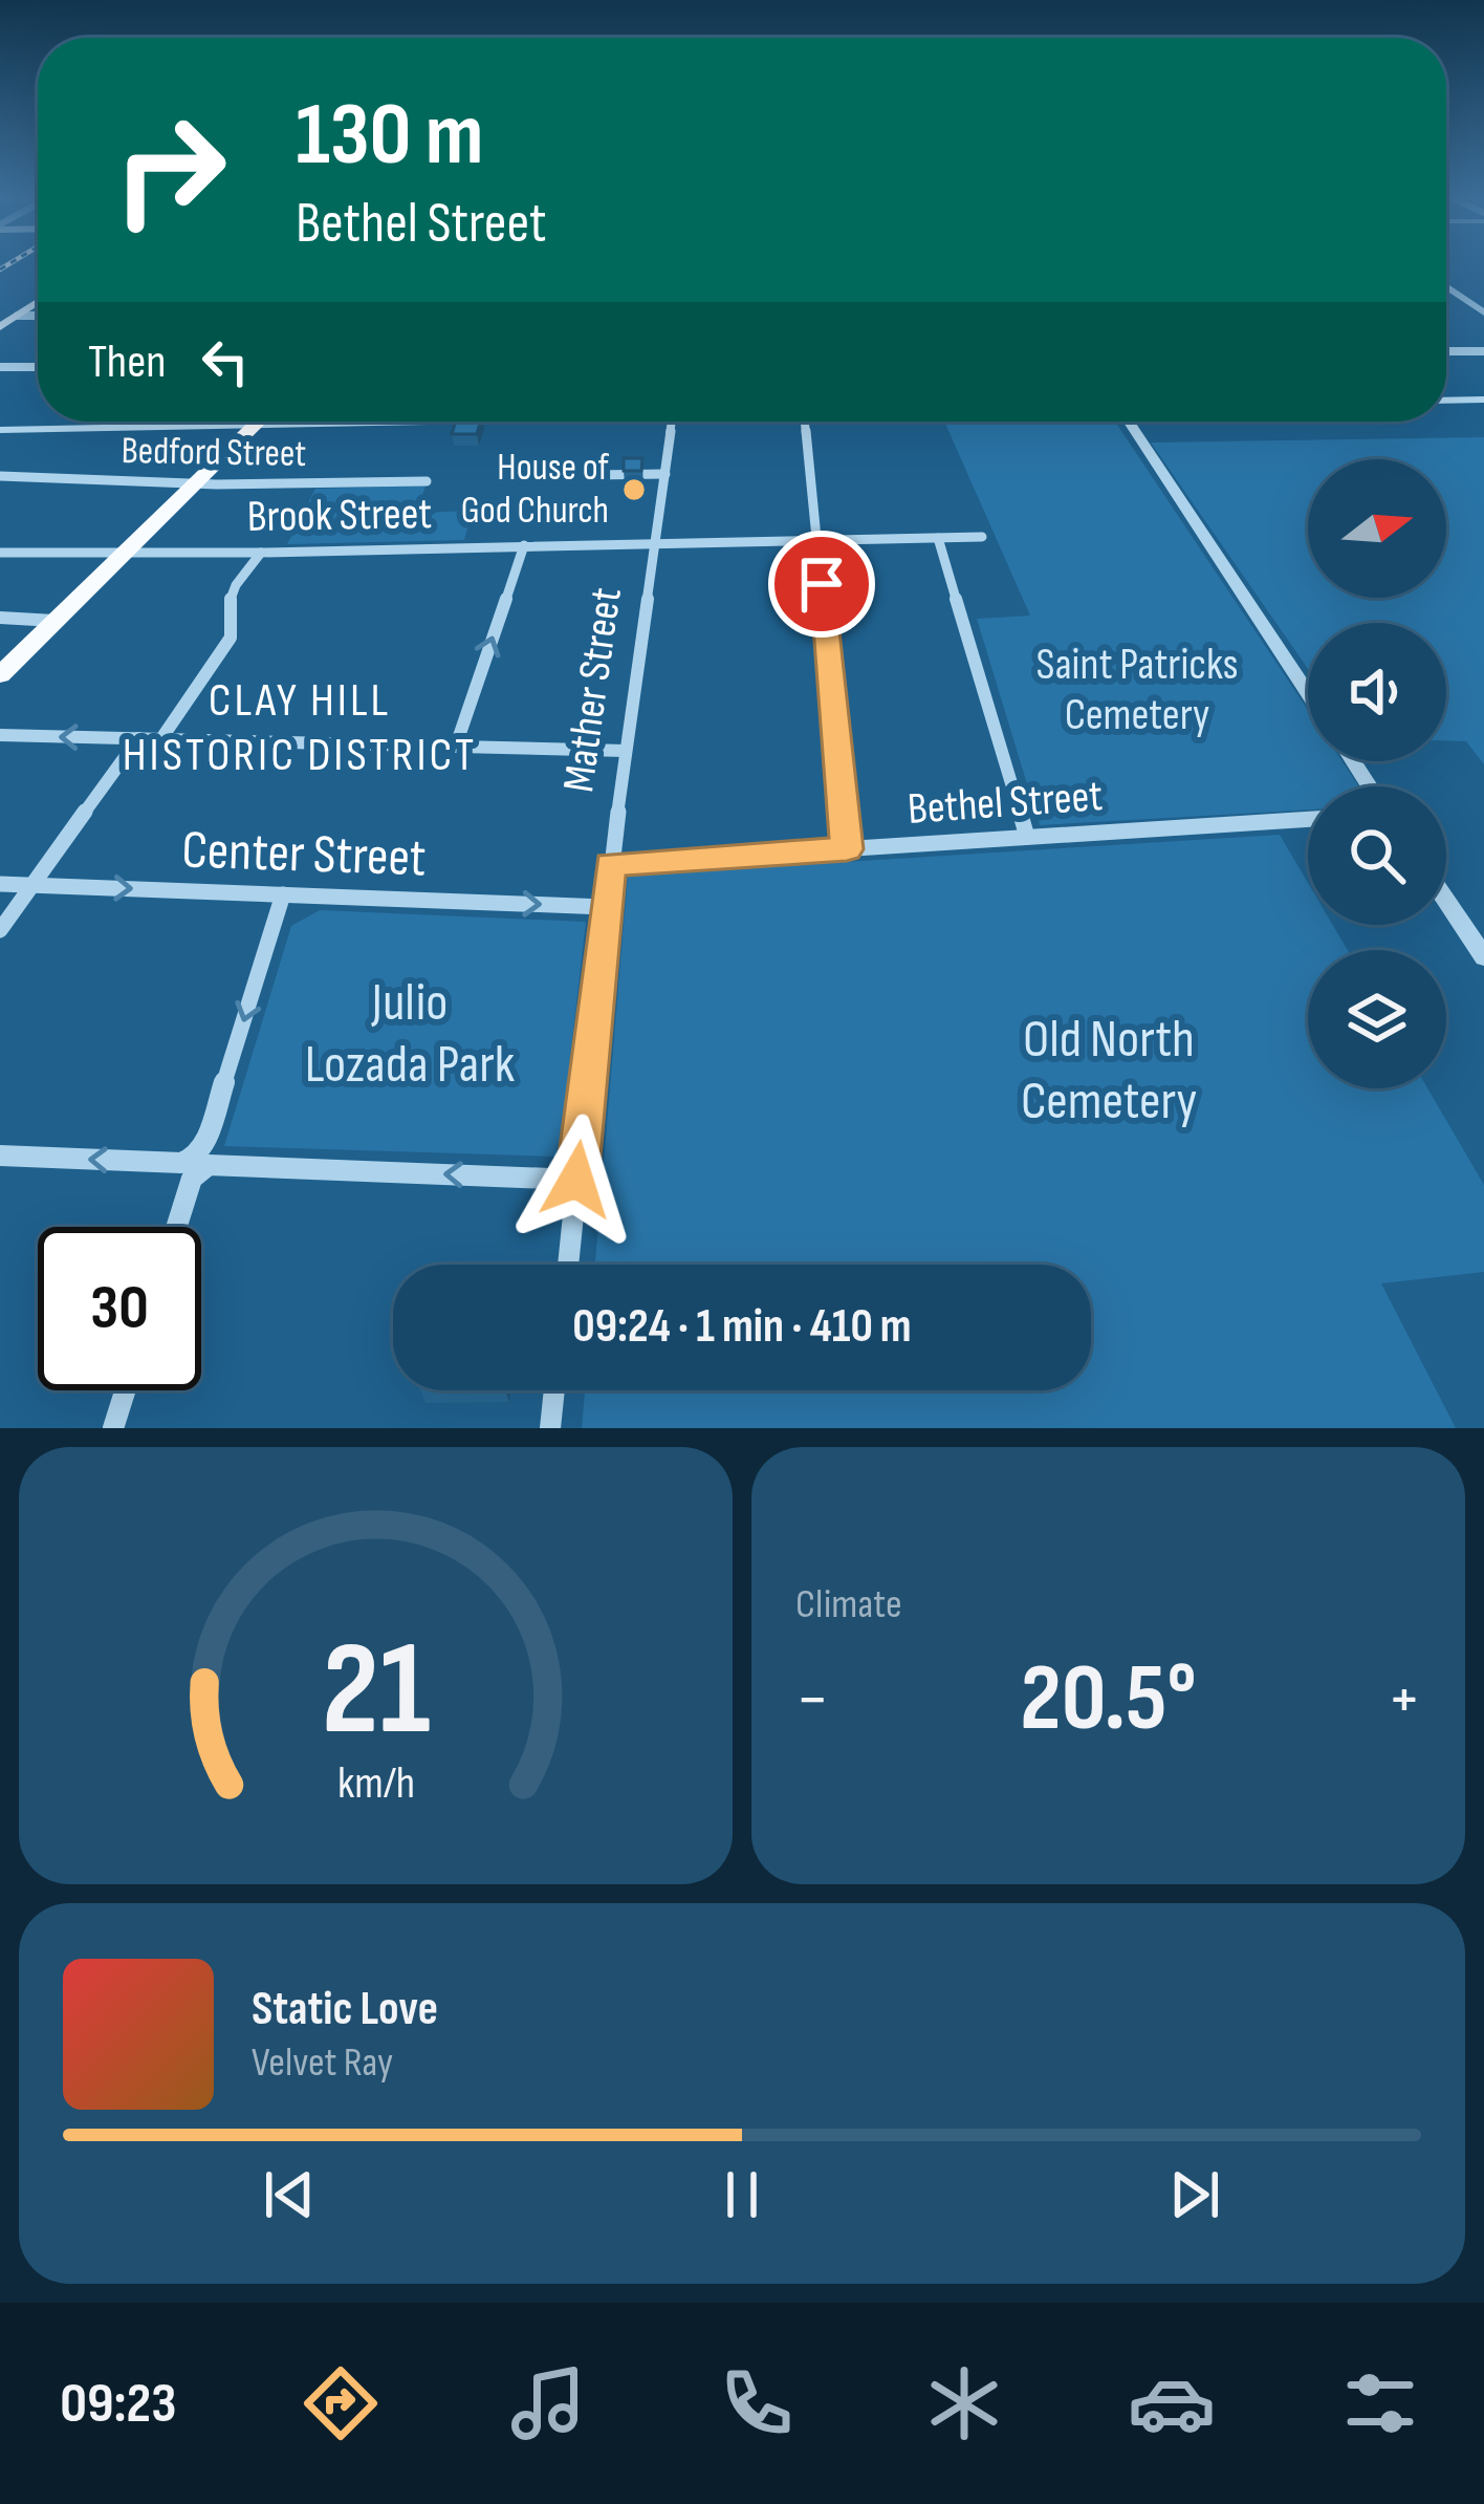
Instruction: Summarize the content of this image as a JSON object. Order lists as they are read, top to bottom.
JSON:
{
  "streets": {
    "street": [
      "Bedford Street",
      "Brook Street",
      "Mather Street",
      "Bethel Street",
      "Center Street"
    ]
  },
  "crossings": [
    ["Brook Street", "Mather Street"],
    ["Mather Street", "Bethel Street"],
    ["Mather Street", "Center Street"]
  ],
  "one_way": ["Center Street"],
  "districts": ["CLAY HILL HISTORIC DISTRICT"],
  "parks": ["Saint Patricks Cemetery", "Julio Lozada Park", "Old North Cemetery"],
  "places": ["House of God Church"],
  "north": "right",
  "page": {
    "turn": ["130 m", "Bethel Street"],
    "then": "Then",
    "limit": "30",
    "trip": "09:24 · 1 min · 410 m",
    "tile": "Climate",
    "heat": ["−", "20.5°", "+"],
    "song": ["Static Love", "Velvet Ray"],
    "tabs": "09:23",
    "gauge": ["21", "km/h"]
  }
}
